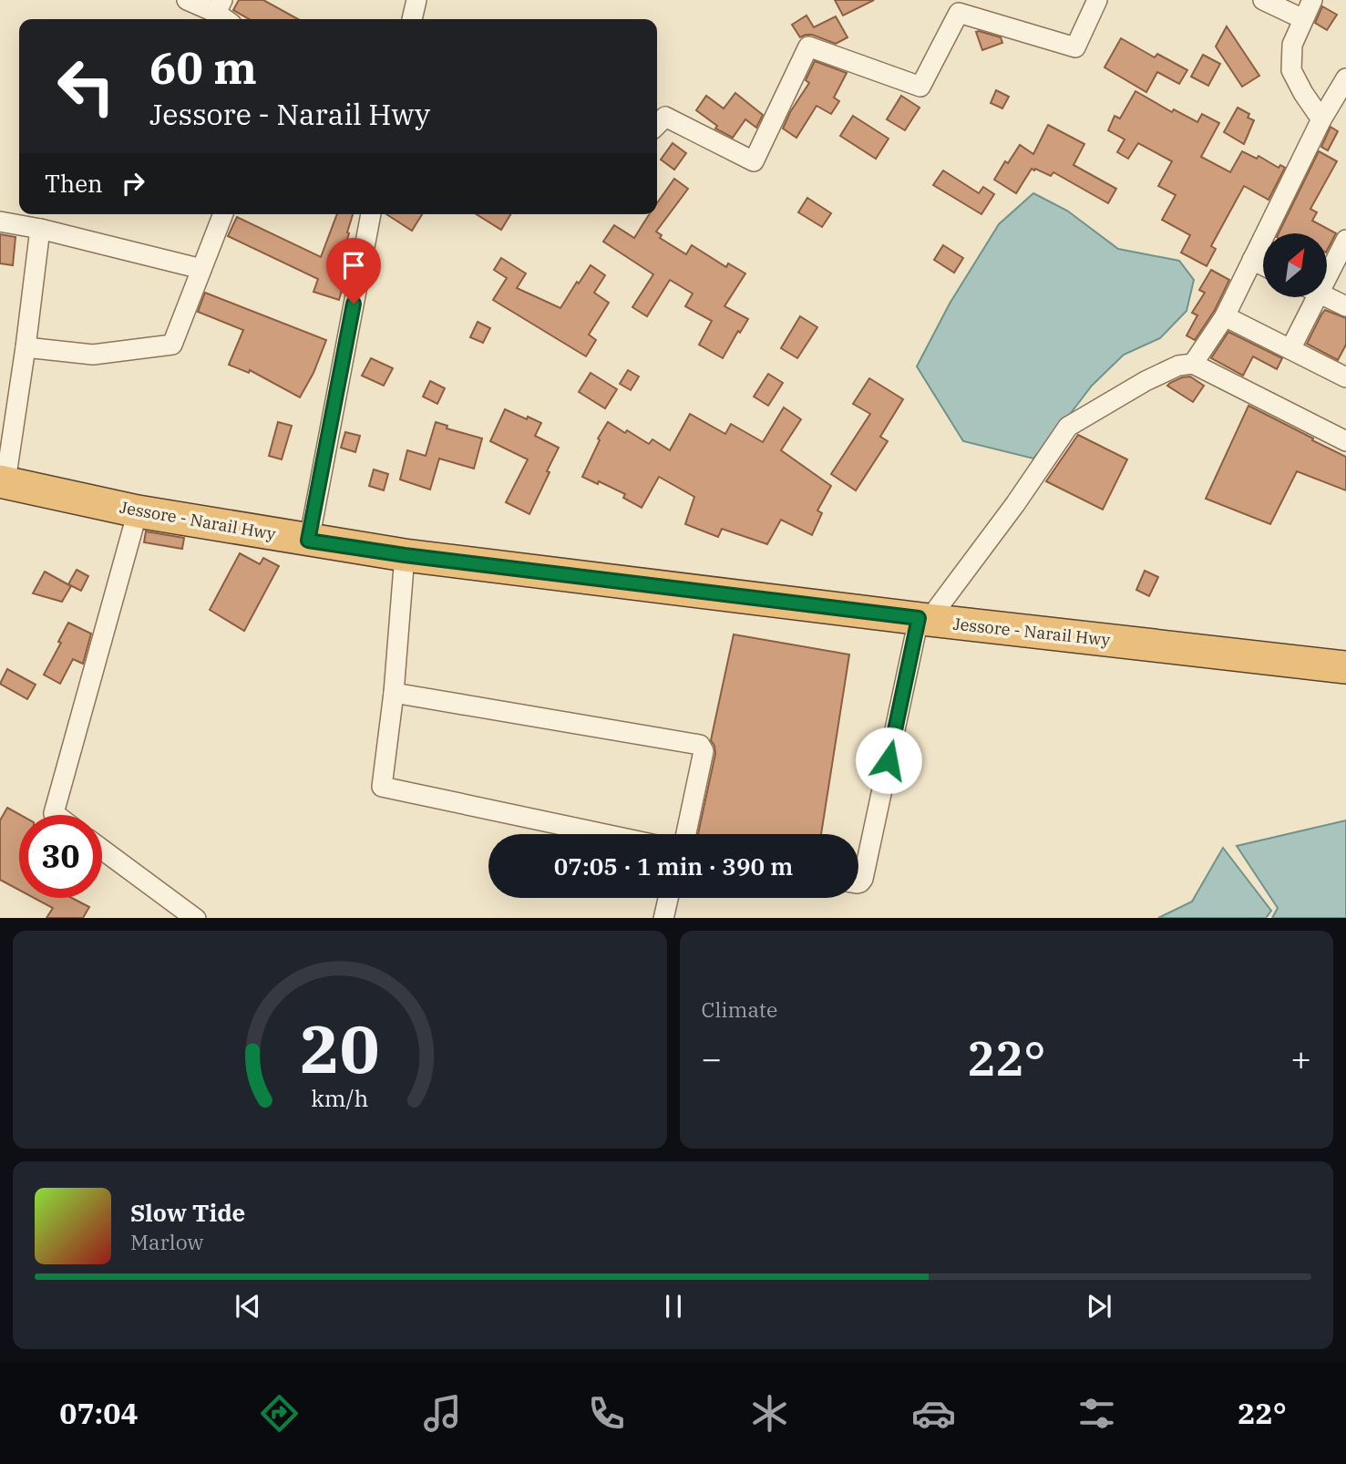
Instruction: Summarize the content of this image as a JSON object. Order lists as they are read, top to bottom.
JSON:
{
  "streets": {
    "highway": ["Jessore - Narail Hwy"]
  },
  "north": "top right",
  "page": {
    "turn": ["60 m", "Jessore - Narail Hwy"],
    "then": "Then",
    "limit": "30",
    "trip": "07:05 · 1 min · 390 m",
    "tile": "Climate",
    "heat": ["−", "22°", "+"],
    "song": ["Slow Tide", "Marlow"],
    "tabs": ["07:04", "22°"],
    "gauge": ["20", "km/h"]
  }
}
